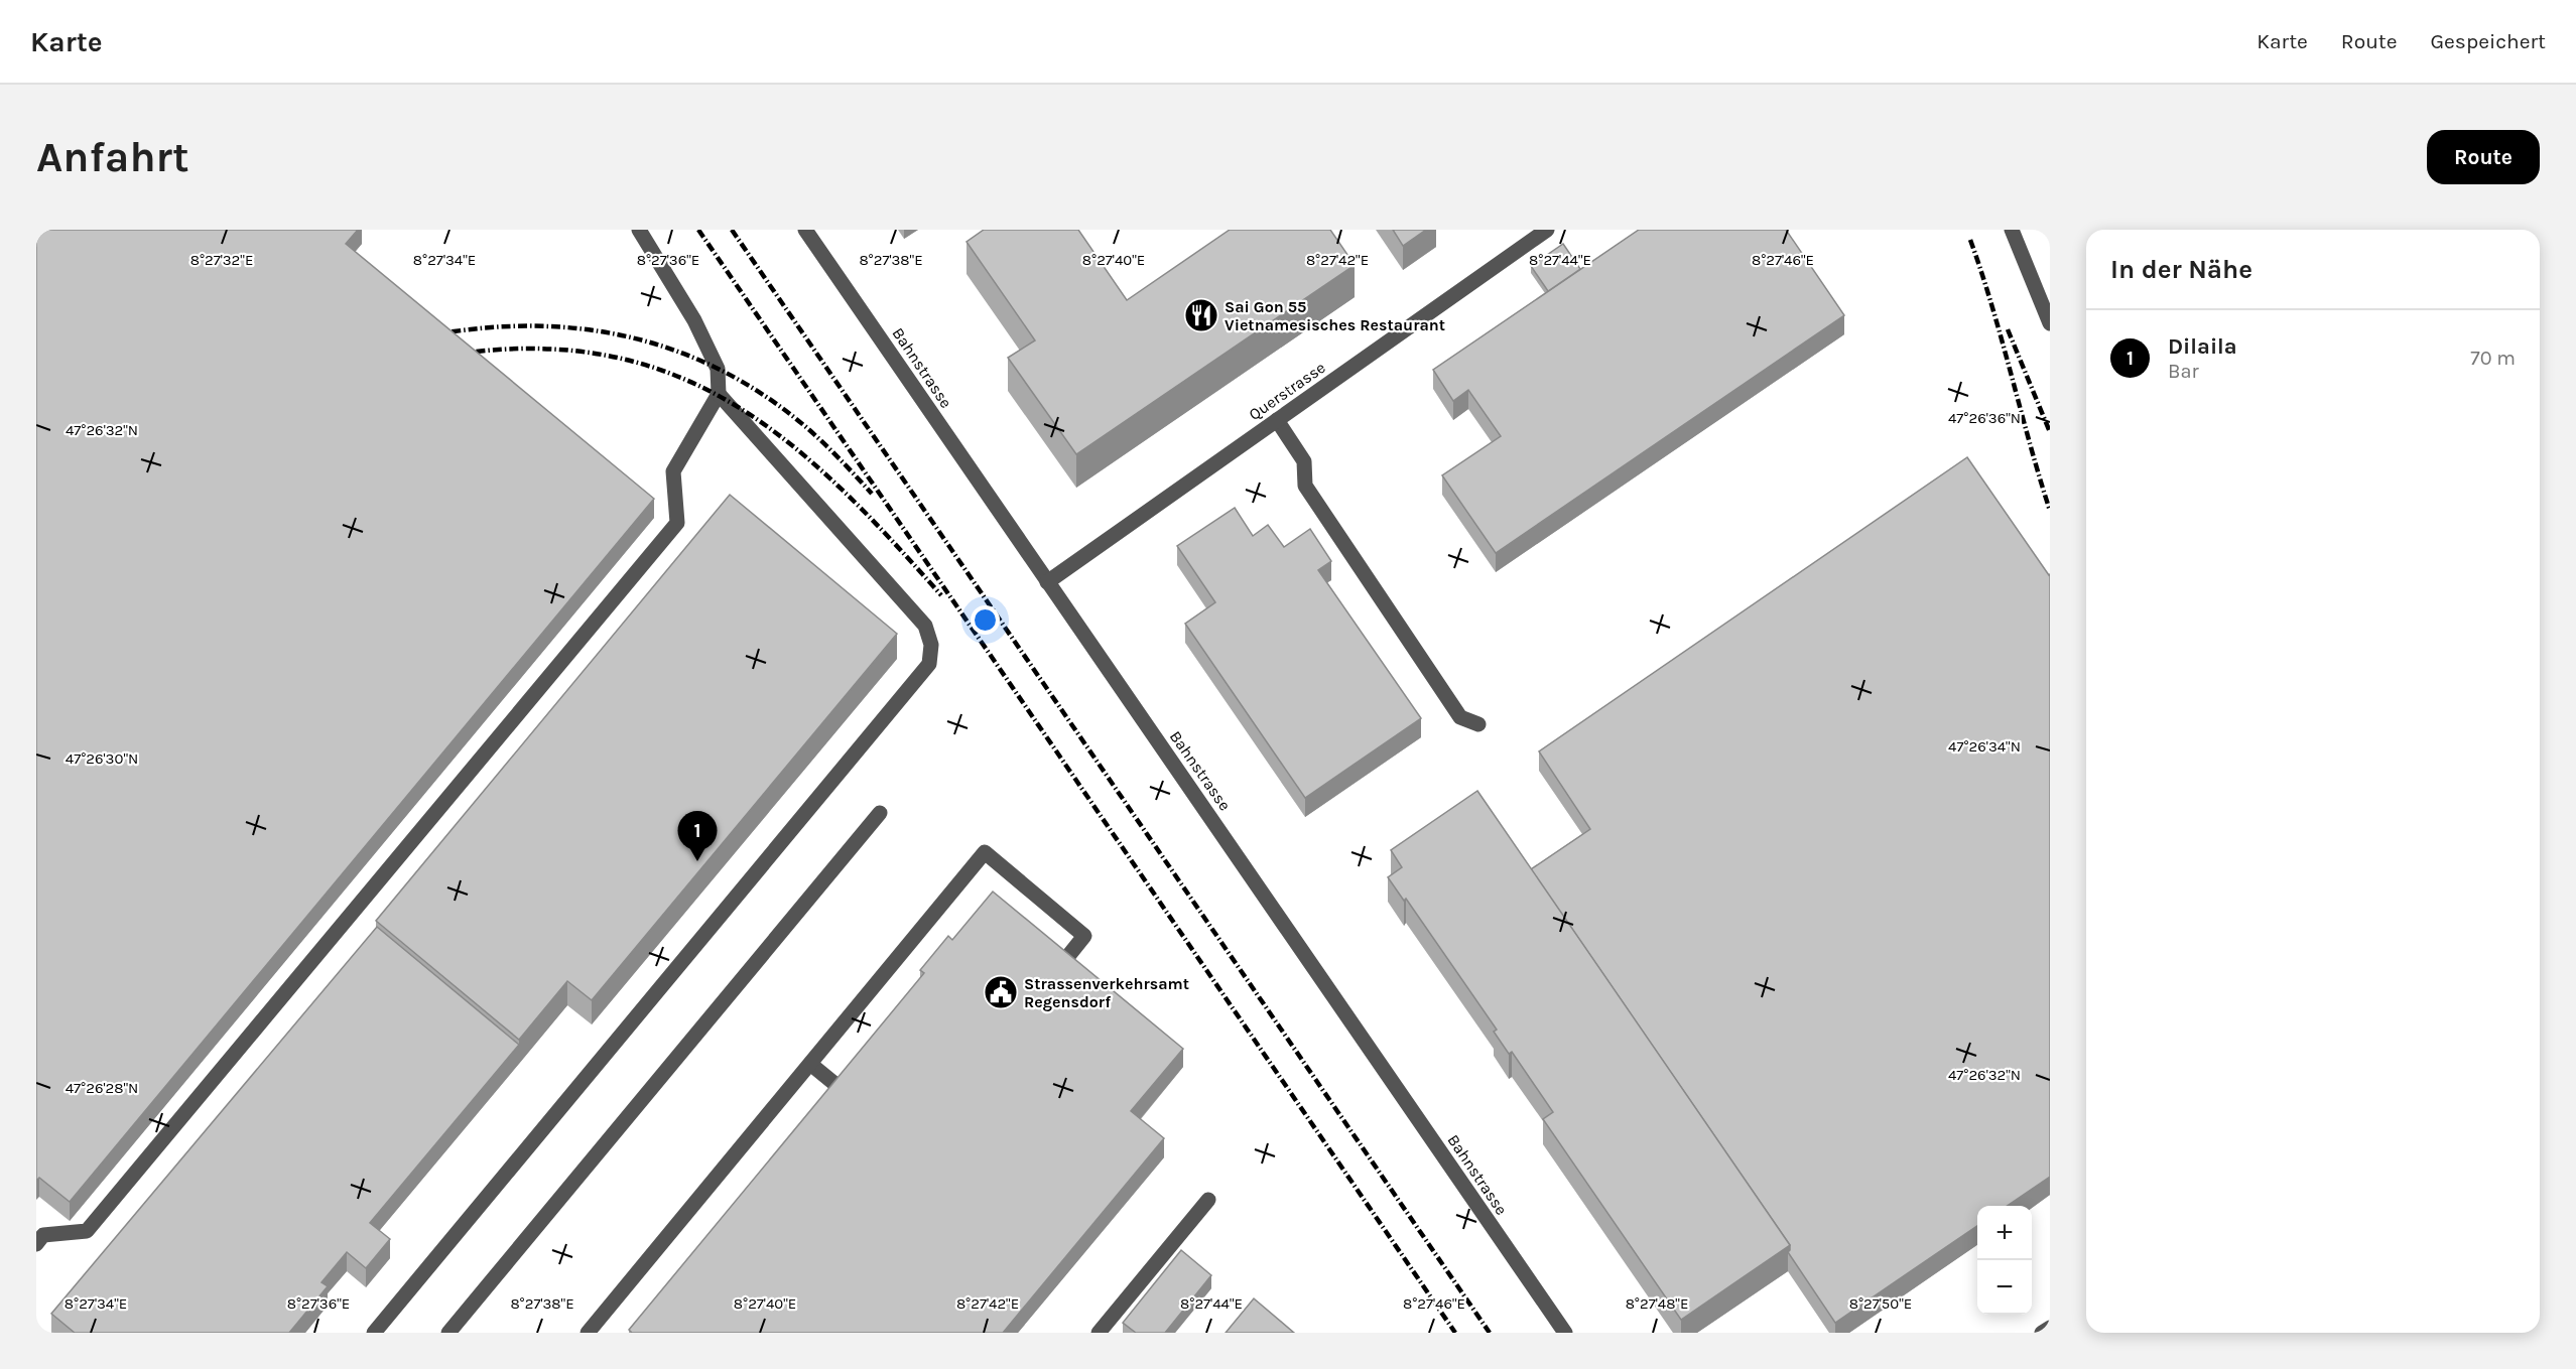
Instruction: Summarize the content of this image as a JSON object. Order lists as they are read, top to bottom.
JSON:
{
  "streets": {
    "street": ["Bahnstrasse", "Querstrasse"]
  },
  "crossings": [
    ["Bahnstrasse", "Querstrasse"]
  ],
  "places": {
    "restaurant": ["Sai Gon 55 Vietnamesisches Restaurant"],
    "public building": ["Strassenverkehrsamt Regensdorf"]
  },
  "page": {
    "header": "Karte",
    "nav": ["Karte", "Route", "Gespeichert"],
    "buttons": "Route",
    "title": "Anfahrt",
    "heading": "In der Nähe",
    "list": [
      {
        "mark": "1",
        "name": "Dilaila",
        "note": "Bar",
        "value": "70 m"
      }
    ],
    "pins": "1",
    "map_buttons": ["+", "−"]
  },
  "coordinates": [
    "8°27'32\"E",
    "8°27'34\"E",
    "8°27'36\"E",
    "8°27'38\"E",
    "8°27'40\"E",
    "8°27'42\"E",
    "8°27'44\"E",
    "8°27'46\"E",
    "47°26'36\"N",
    "47°26'32\"N",
    "47°26'34\"N",
    "47°26'30\"N",
    "47°26'28\"N",
    "8°27'48\"E",
    "8°27'50\"E"
  ]
}
